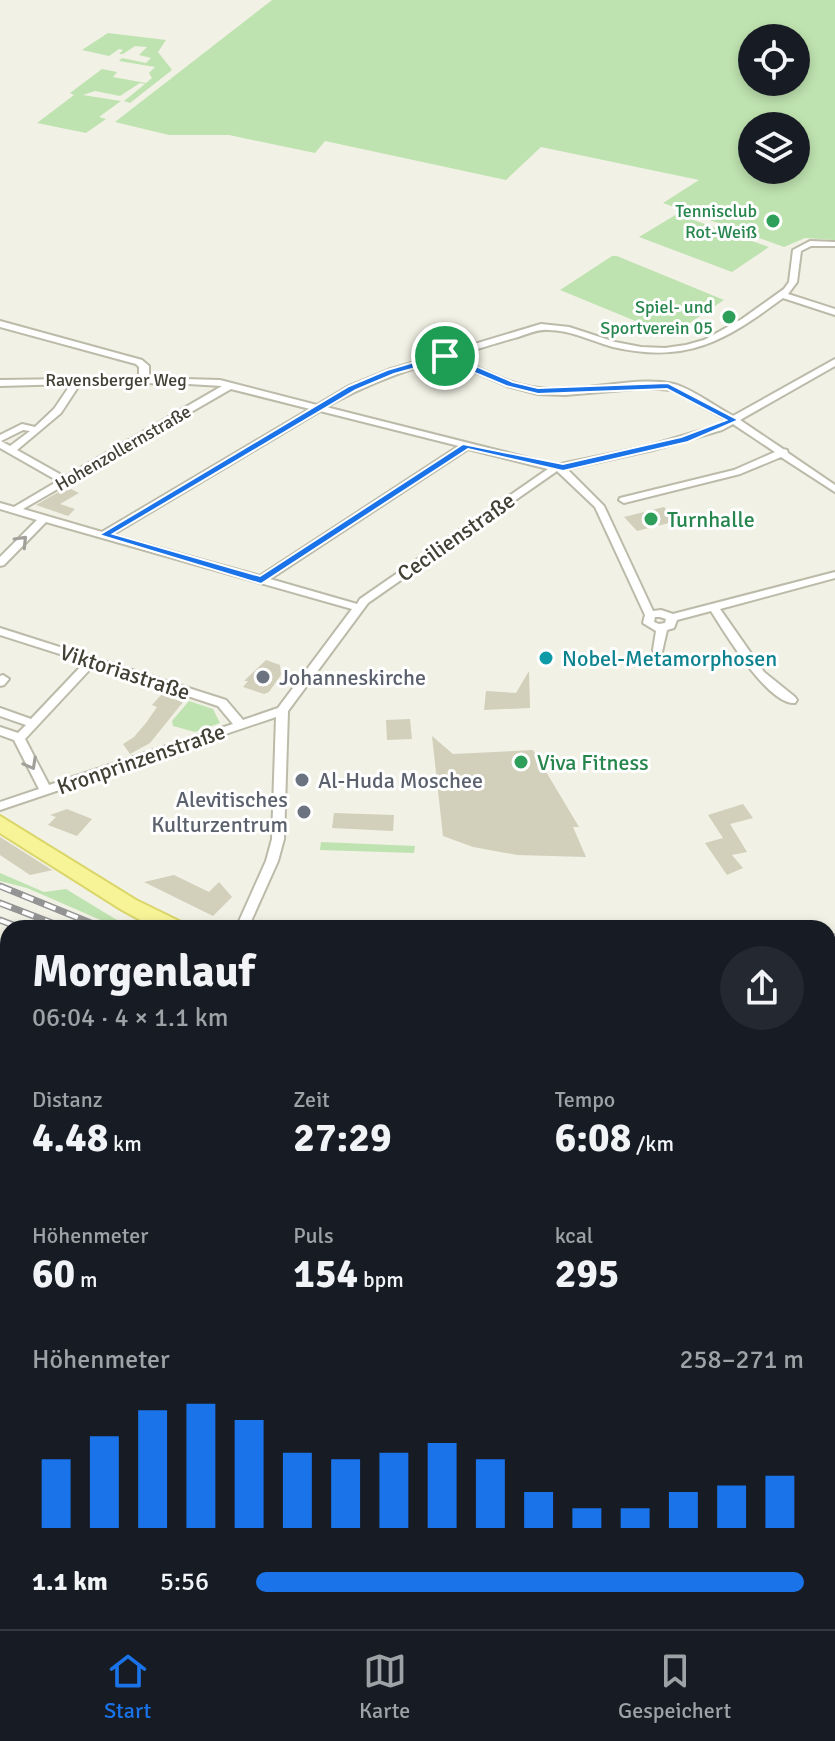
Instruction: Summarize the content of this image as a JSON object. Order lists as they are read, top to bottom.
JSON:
{
  "streets": {
    "street": [
      "Ravensberger Weg",
      "Hohenzollernstraße",
      "Cecilienstraße",
      "Viktoriastraße",
      "Kronprinzenstraße"
    ]
  },
  "crossings": [
    ["Ravensberger Weg", "Hohenzollernstraße"],
    ["Ravensberger Weg", "Cecilienstraße"],
    ["Cecilienstraße", "Kronprinzenstraße"],
    ["Viktoriastraße", "Kronprinzenstraße"]
  ],
  "places": [
    "Tennisclub Rot-Weiß",
    "Spiel- und Sportverein 05",
    "Turnhalle",
    "Nobel-Metamorphosen",
    "Johanneskirche",
    "Viva Fitness",
    "Al-Huda Moschee",
    "Alevitisches Kulturzentrum"
  ],
  "page": {
    "heading": ["Morgenlauf", "06:04 · 4 × 1.1 km"],
    "stats": [
      ["Distanz", "4.48 km"],
      ["Zeit", "27:29"],
      ["Tempo", "6:08 /km"],
      ["Höhenmeter", "60 m"],
      ["Puls", "154 bpm"],
      ["kcal", "295"]
    ],
    "chart": ["Höhenmeter", "258–271 m"],
    "list": [
      {
        "name": "1.1 km",
        "note": "5:56"
      }
    ],
    "tabs": ["Start", "Karte", "Gespeichert"]
  }
}
